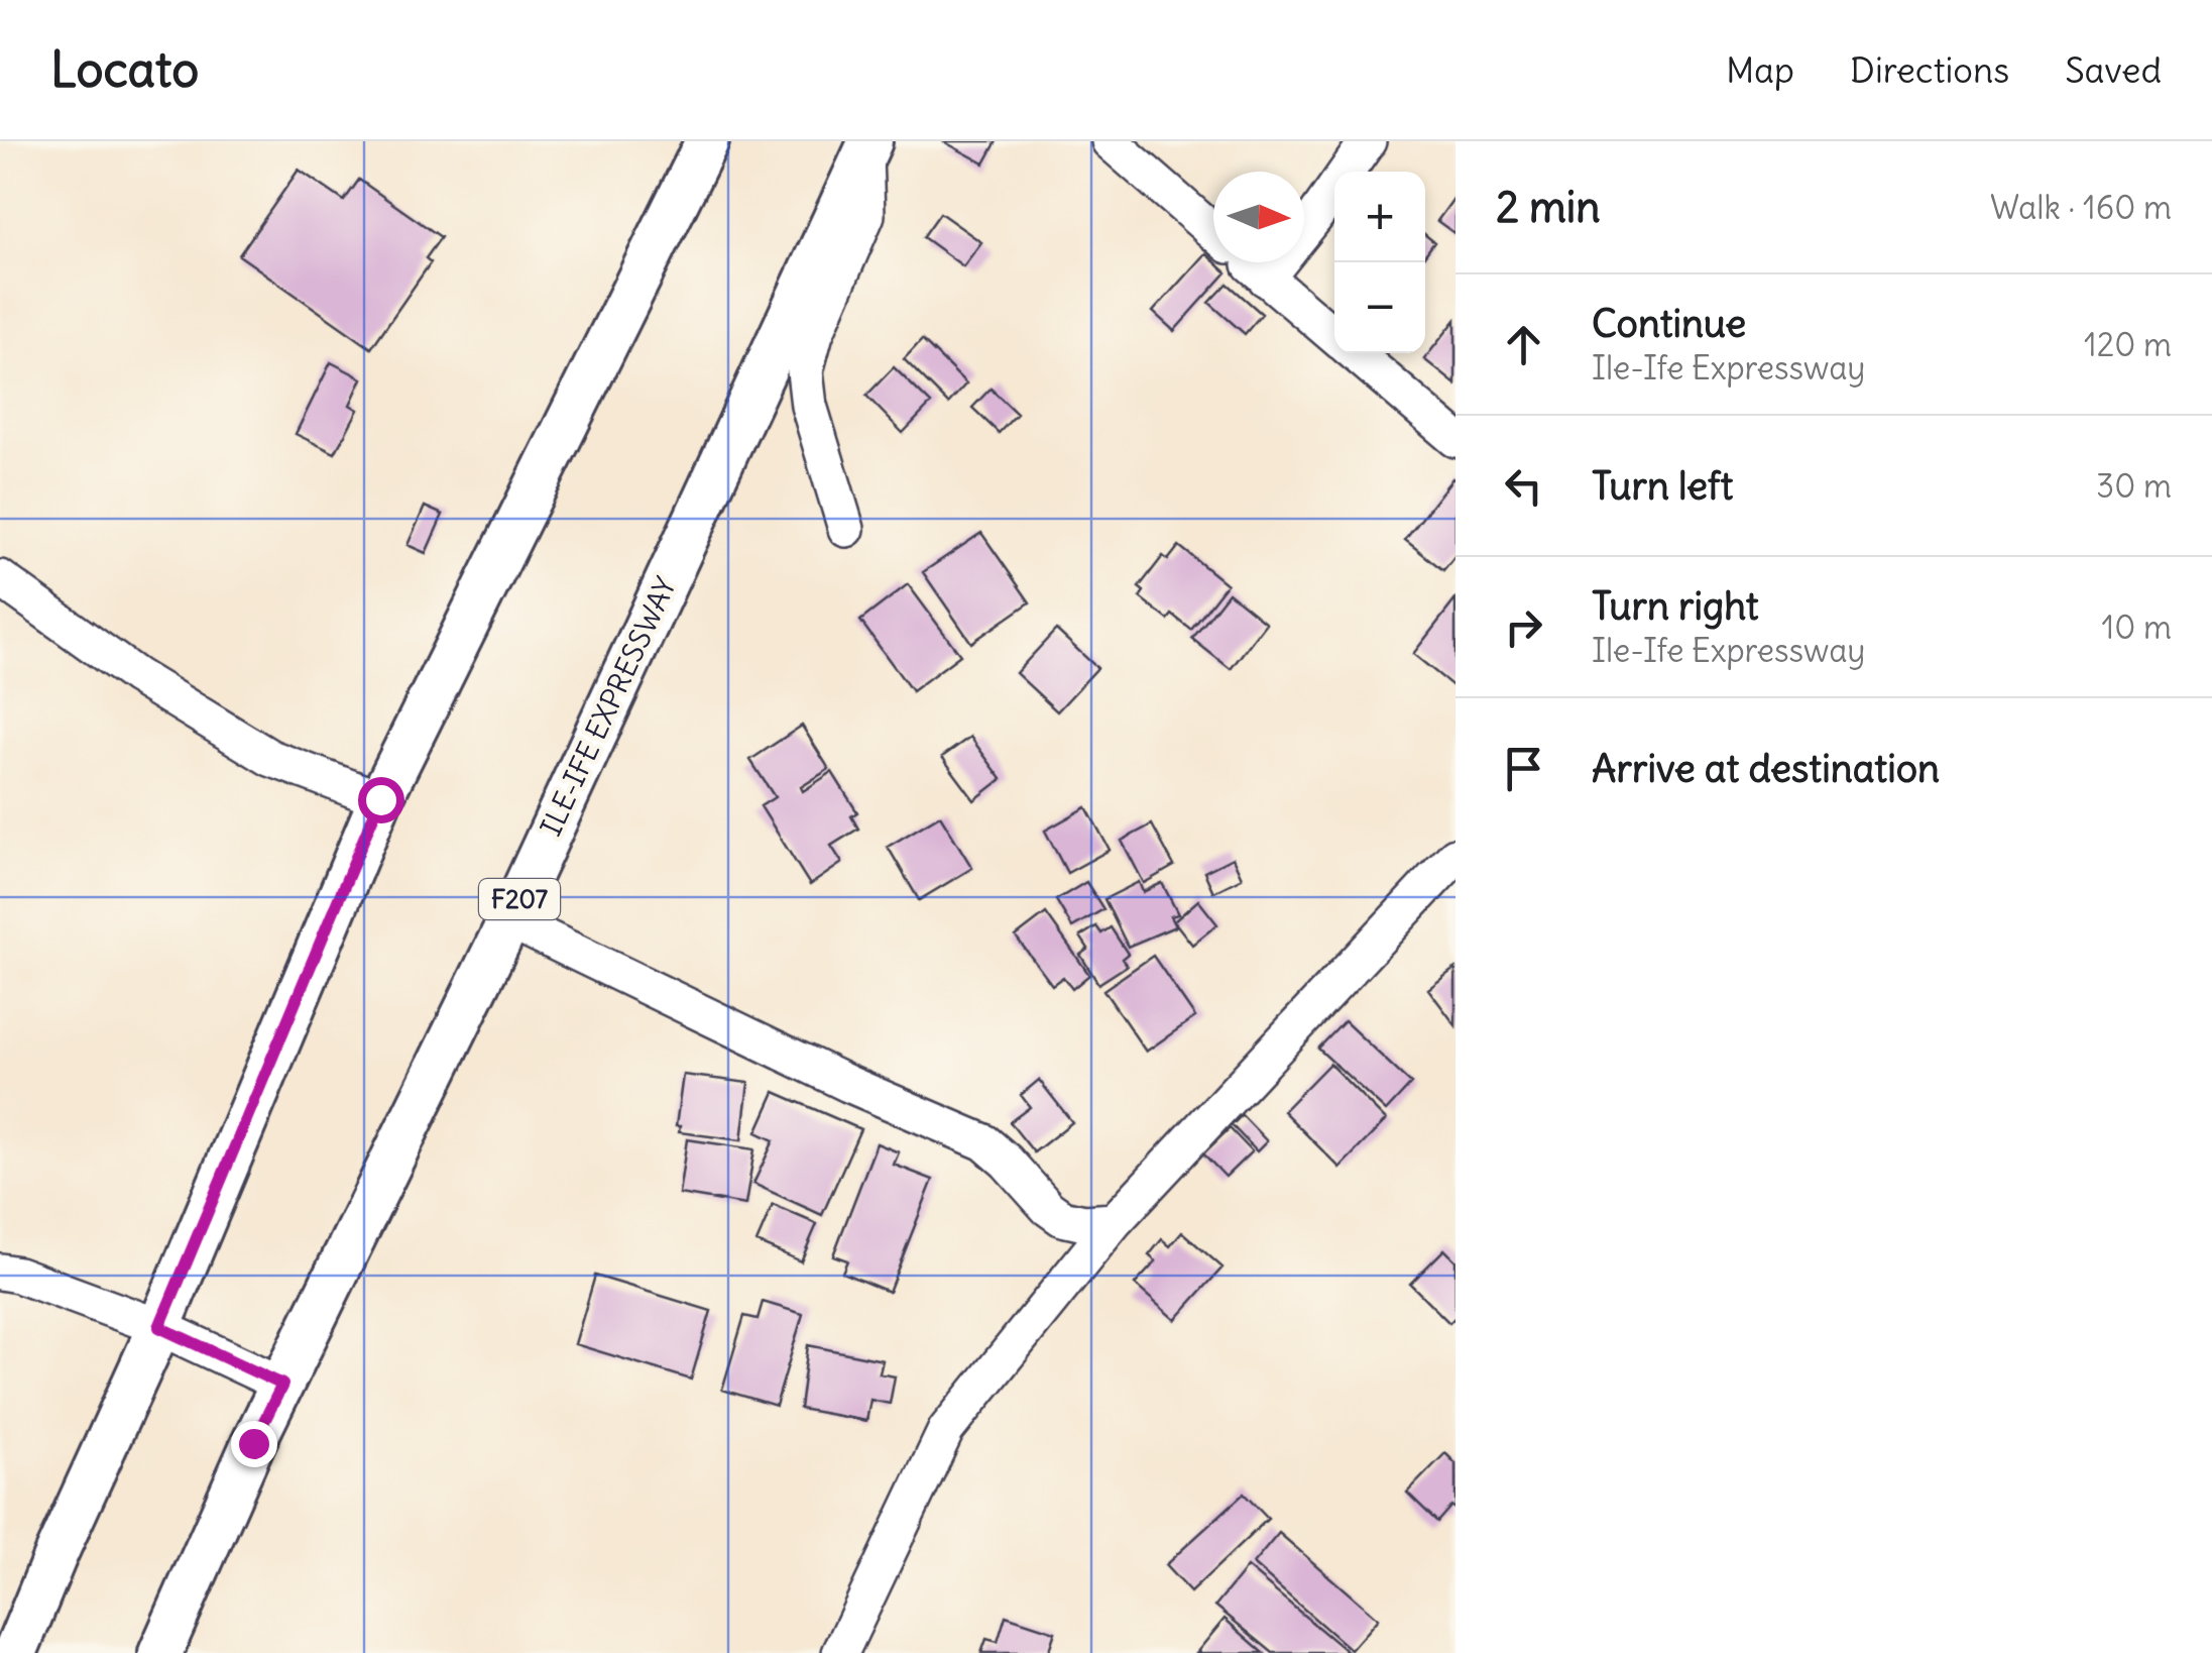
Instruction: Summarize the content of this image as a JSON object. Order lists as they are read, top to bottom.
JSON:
{
  "streets": {
    "main road": ["ILE-IFE EXPRESSWAY", "F207"]
  },
  "north": "right",
  "page": {
    "header": "Locato",
    "nav": ["Map", "Directions", "Saved"],
    "heading": ["2 min", "Walk · 160 m"],
    "map_buttons": ["+", "−"],
    "list": [
      ["Continue", "Ile-Ife Expressway", "120 m"],
      ["Turn left", "30 m"],
      ["Turn right", "Ile-Ife Expressway", "10 m"],
      "Arrive at destination"
    ]
  }
}
